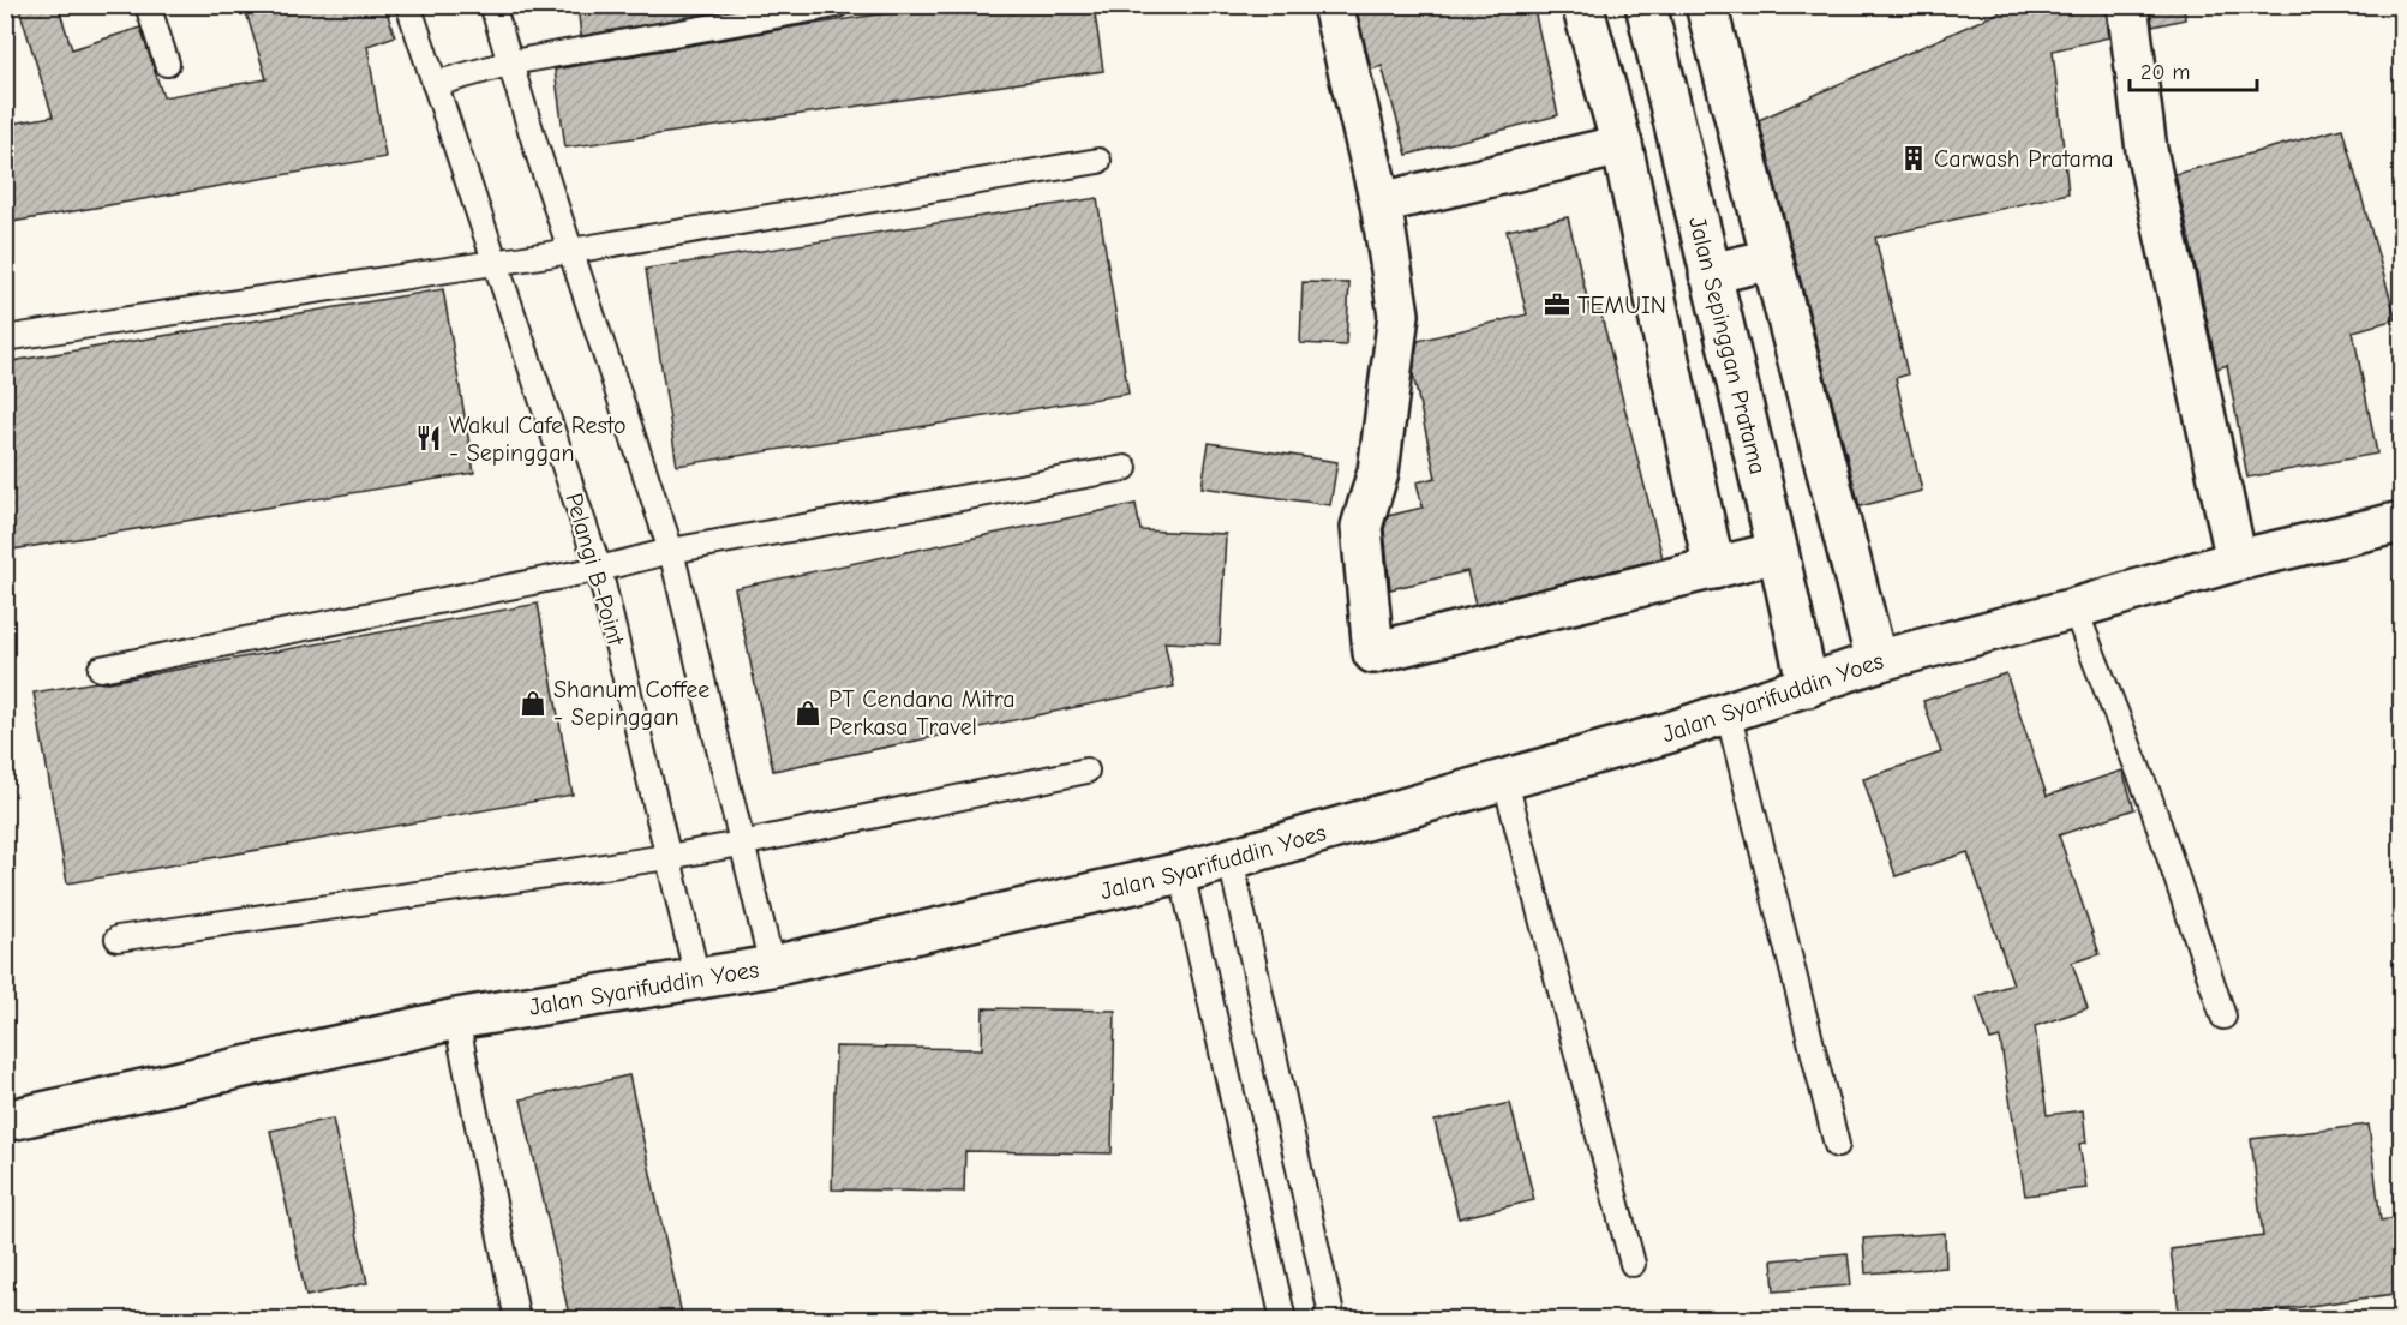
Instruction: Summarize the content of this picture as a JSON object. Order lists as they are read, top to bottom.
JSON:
{
  "streets": {
    "main road": ["Jalan Sepinggan Pratama", "Jalan Syarifuddin Yoes"],
    "lane": ["Pelangi B-Point"]
  },
  "crossings": [
    ["Jalan Sepinggan Pratama", "Jalan Syarifuddin Yoes"],
    ["Pelangi B-Point", "Jalan Syarifuddin Yoes"]
  ],
  "places": {
    "building": ["Carwash Pratama"],
    "office": ["TEMUIN"],
    "restaurant": ["Wakul Cafe Resto - Sepinggan"],
    "shop": ["Shanum Coffee - Sepinggan", "PT Cendana Mitra Perkasa Travel"]
  },
  "scale_bar": "20 m"
}
